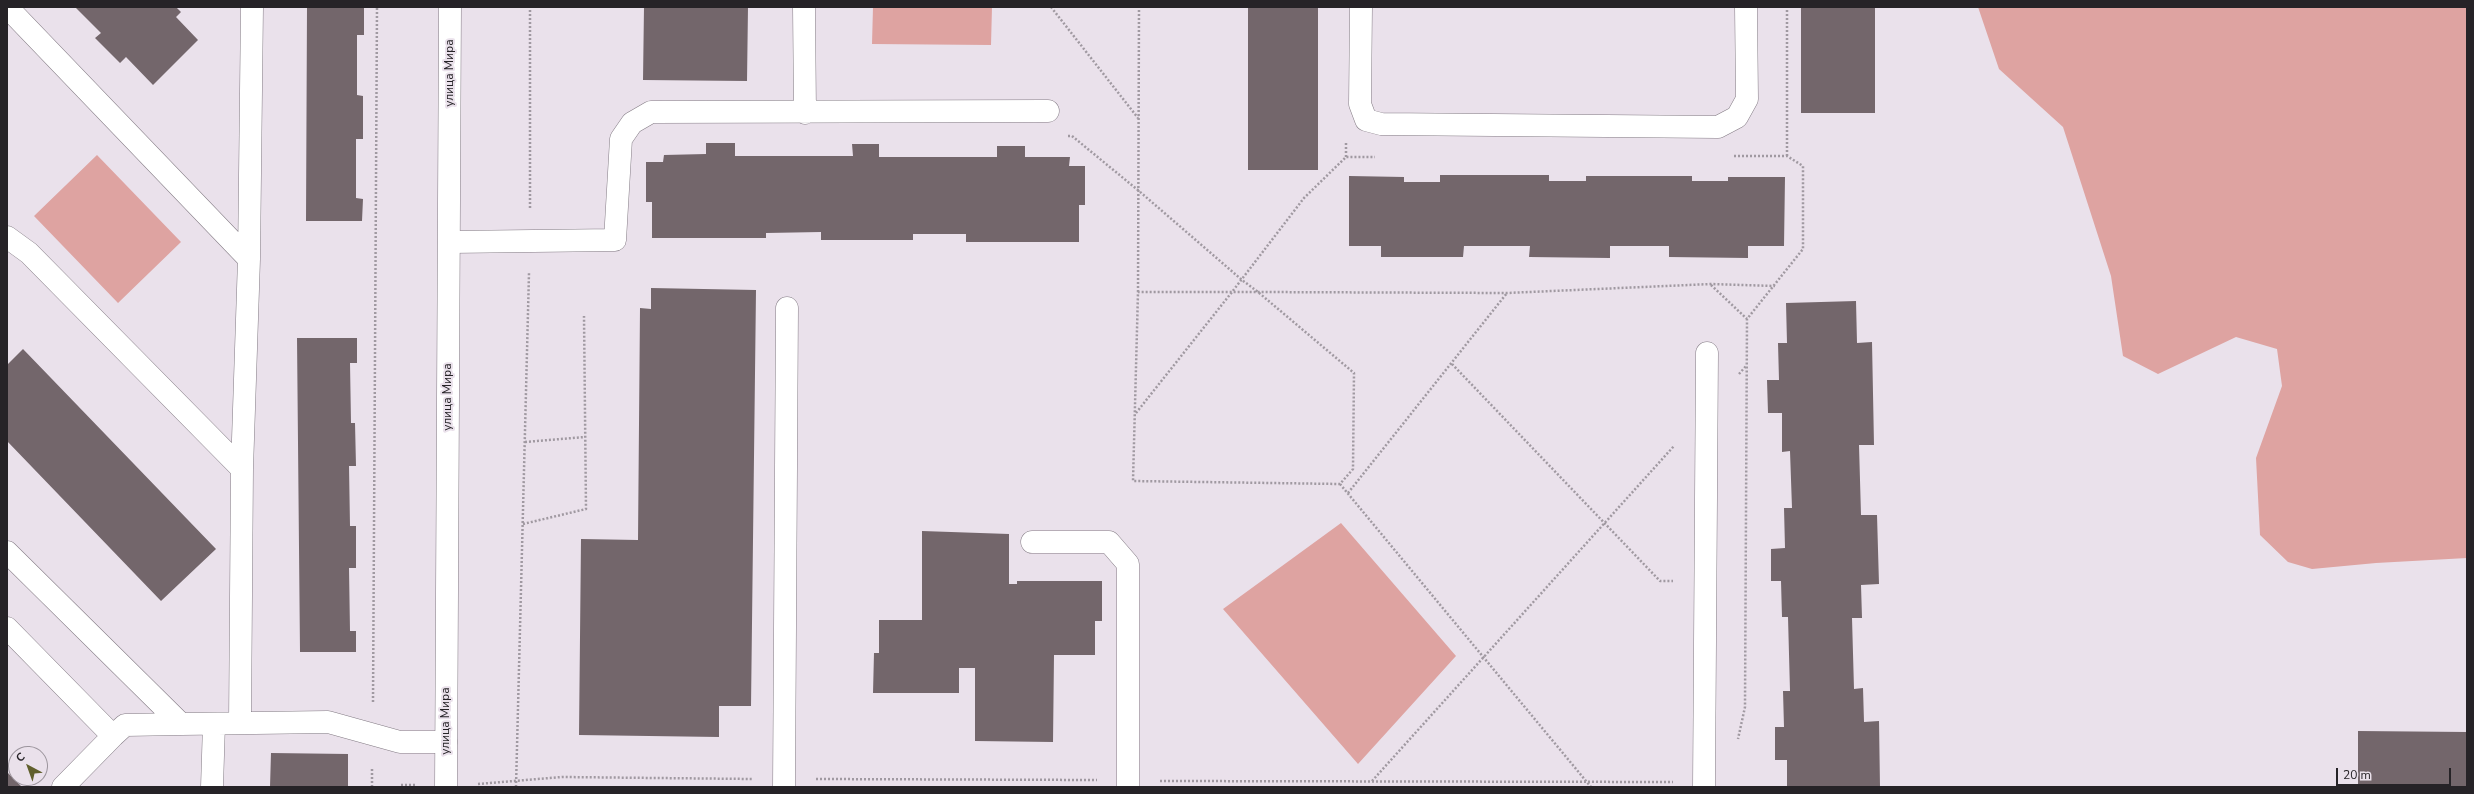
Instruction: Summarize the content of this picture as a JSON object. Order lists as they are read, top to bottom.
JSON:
{
  "streets": {
    "street": ["улица Мира"]
  },
  "scale_bar": "20 m",
  "north": "top left"
}
